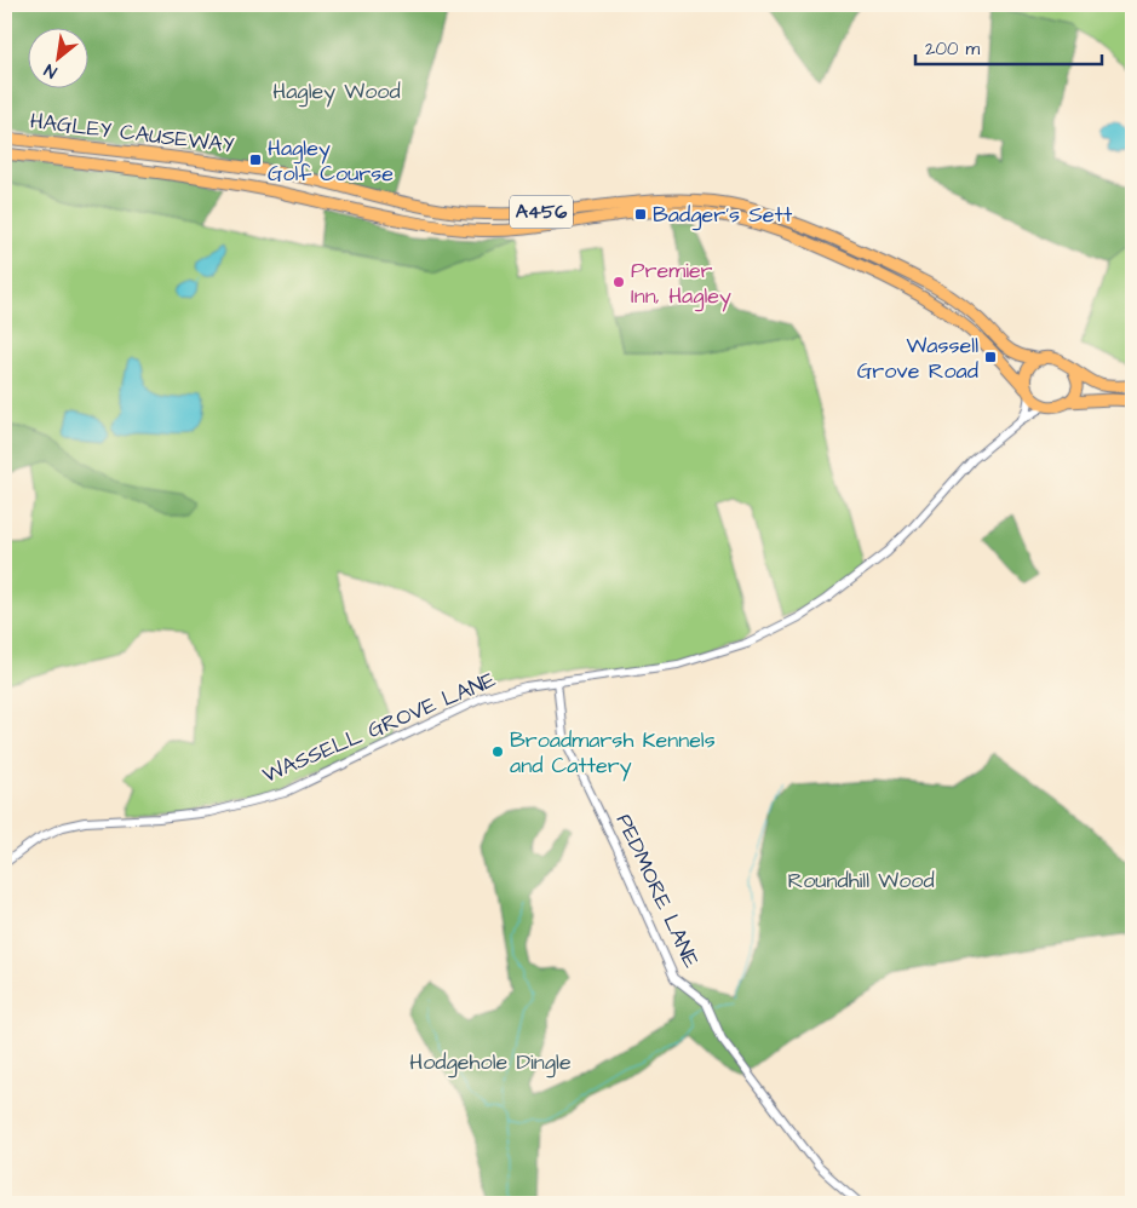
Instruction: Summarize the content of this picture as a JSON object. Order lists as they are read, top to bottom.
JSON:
{
  "streets": {
    "highway": ["HAGLEY CAUSEWAY", "A456"],
    "street": ["WASSELL GROVE LANE", "PEDMORE LANE"]
  },
  "crossings": [
    ["HAGLEY CAUSEWAY", "WASSELL GROVE LANE"],
    ["WASSELL GROVE LANE", "PEDMORE LANE"]
  ],
  "parks": ["Hagley Wood", "Roundhill Wood", "Hodgehole Dingle"],
  "places": {
    "transit": ["Hagley Golf Course", "Badger's Sett", "Wassell Grove Road"],
    "other": ["Premier Inn, Hagley", "Broadmarsh Kennels and Cattery"]
  },
  "scale_bar": "200 m",
  "north": "bottom left"
}
